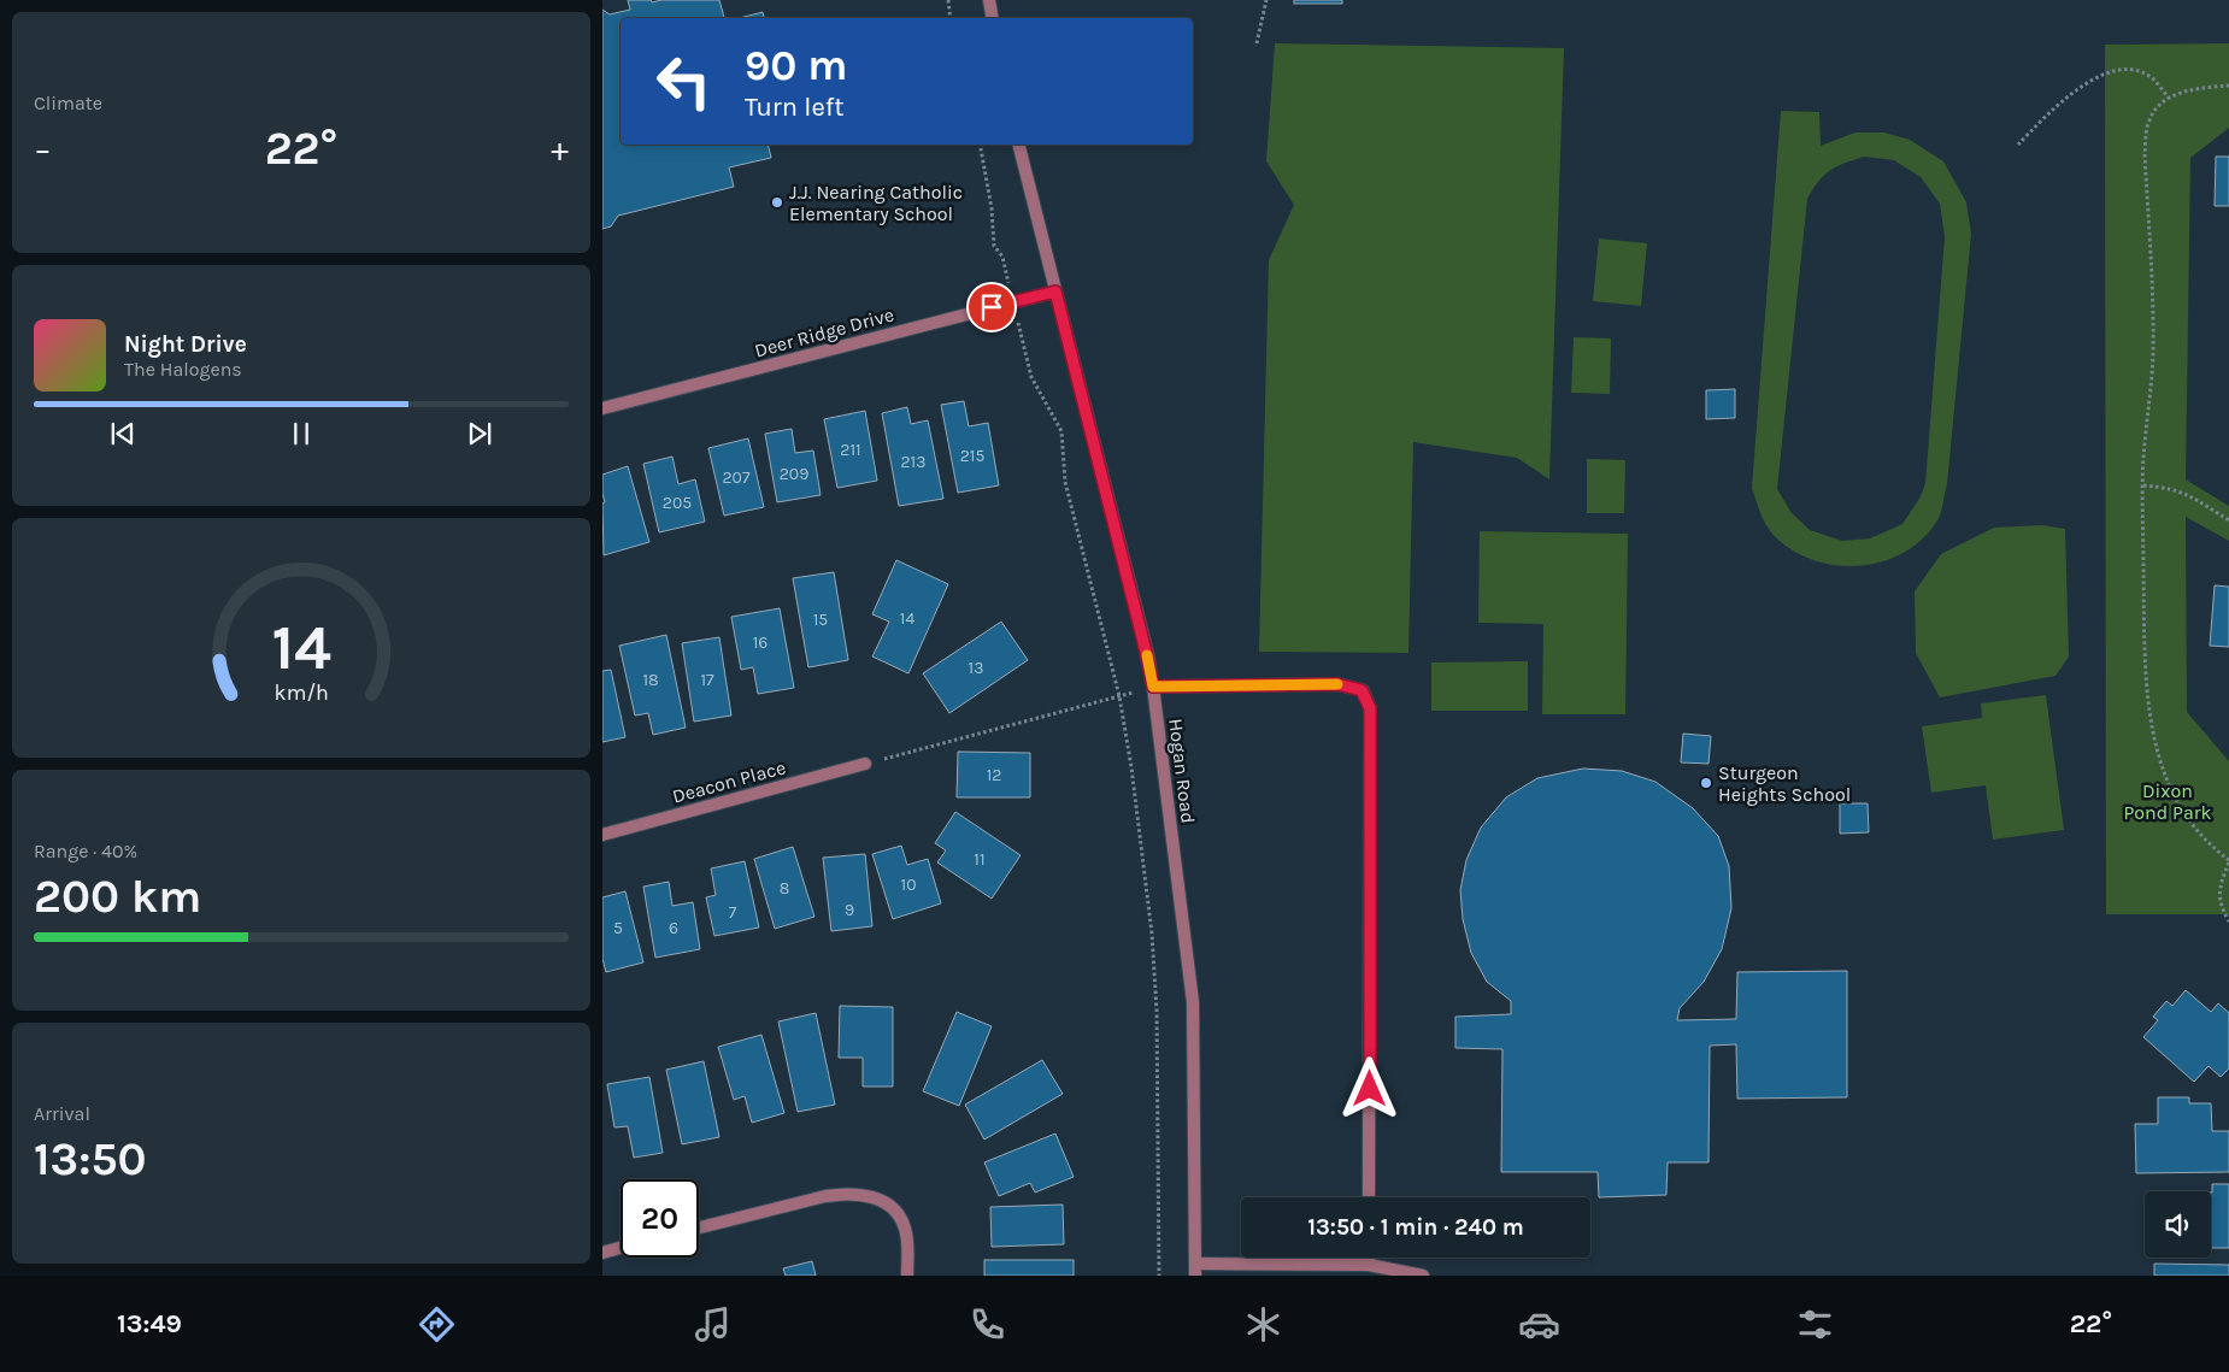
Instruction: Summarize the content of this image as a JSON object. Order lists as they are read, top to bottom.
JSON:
{
  "streets": {
    "street": ["Deer Ridge Drive", "Hogan Road", "Deacon Place"]
  },
  "crossings": [
    ["Deer Ridge Drive", "Hogan Road"]
  ],
  "parks": ["Dixon Pond Park"],
  "places": ["J.J. Nearing Catholic Elementary School", "Sturgeon Heights School"],
  "house_numbers": [
    "211",
    "215",
    "213",
    "209",
    "207",
    "205",
    "14",
    "15",
    "16",
    "13",
    "18",
    "17",
    "12",
    "11",
    "10",
    "8",
    "9",
    "7",
    "5",
    "6"
  ],
  "page": {
    "tile": [
      "Climate",
      ["Range · 40%", "200 km"],
      ["Arrival", "13:50"]
    ],
    "turn": ["90 m", "Turn left"],
    "heat": ["−", "22°", "+"],
    "song": ["Night Drive", "The Halogens"],
    "limit": "20",
    "trip": "13:50 · 1 min · 240 m",
    "tabs": ["13:49", "22°"],
    "gauge": ["14", "km/h"]
  }
}
